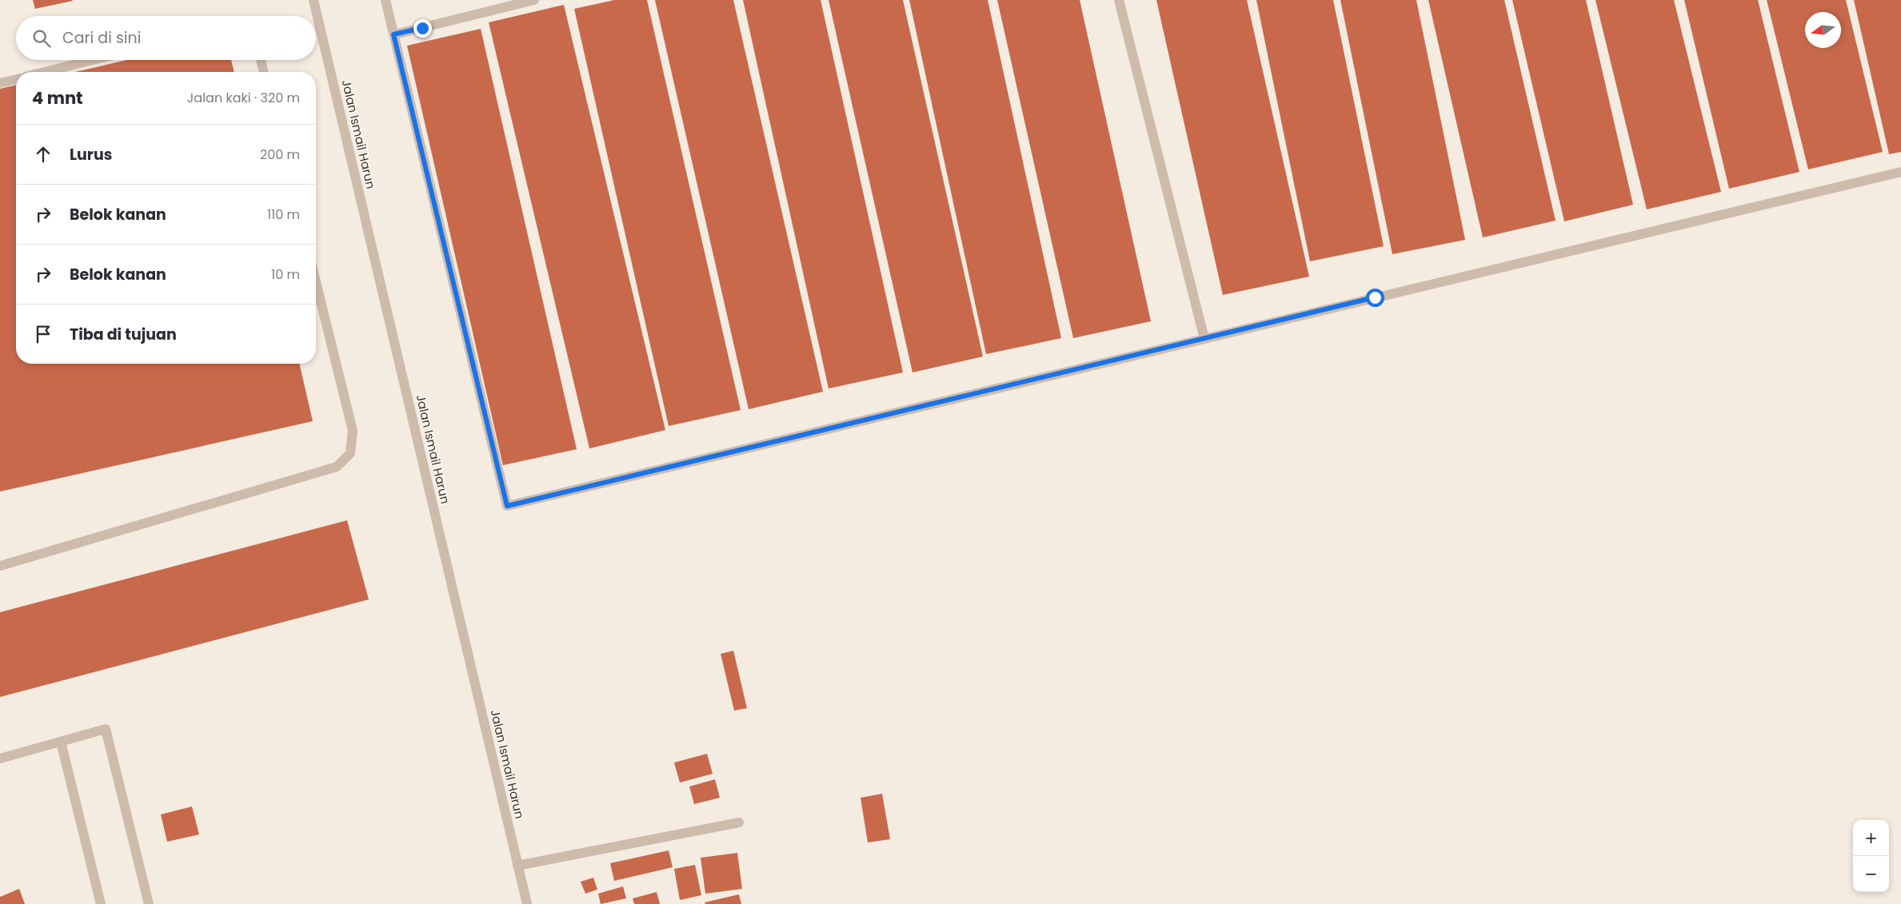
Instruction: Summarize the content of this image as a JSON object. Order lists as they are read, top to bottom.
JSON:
{
  "streets": {
    "street": ["Jalan Ismail Harun"]
  },
  "north": "left",
  "page": {
    "search": "Cari di sini",
    "heading": ["4 mnt", "Jalan kaki · 320 m"],
    "list": [
      ["Lurus", "200 m"],
      ["Belok kanan", "110 m"],
      ["Belok kanan", "10 m"],
      "Tiba di tujuan"
    ],
    "map_buttons": ["+", "−"]
  }
}
